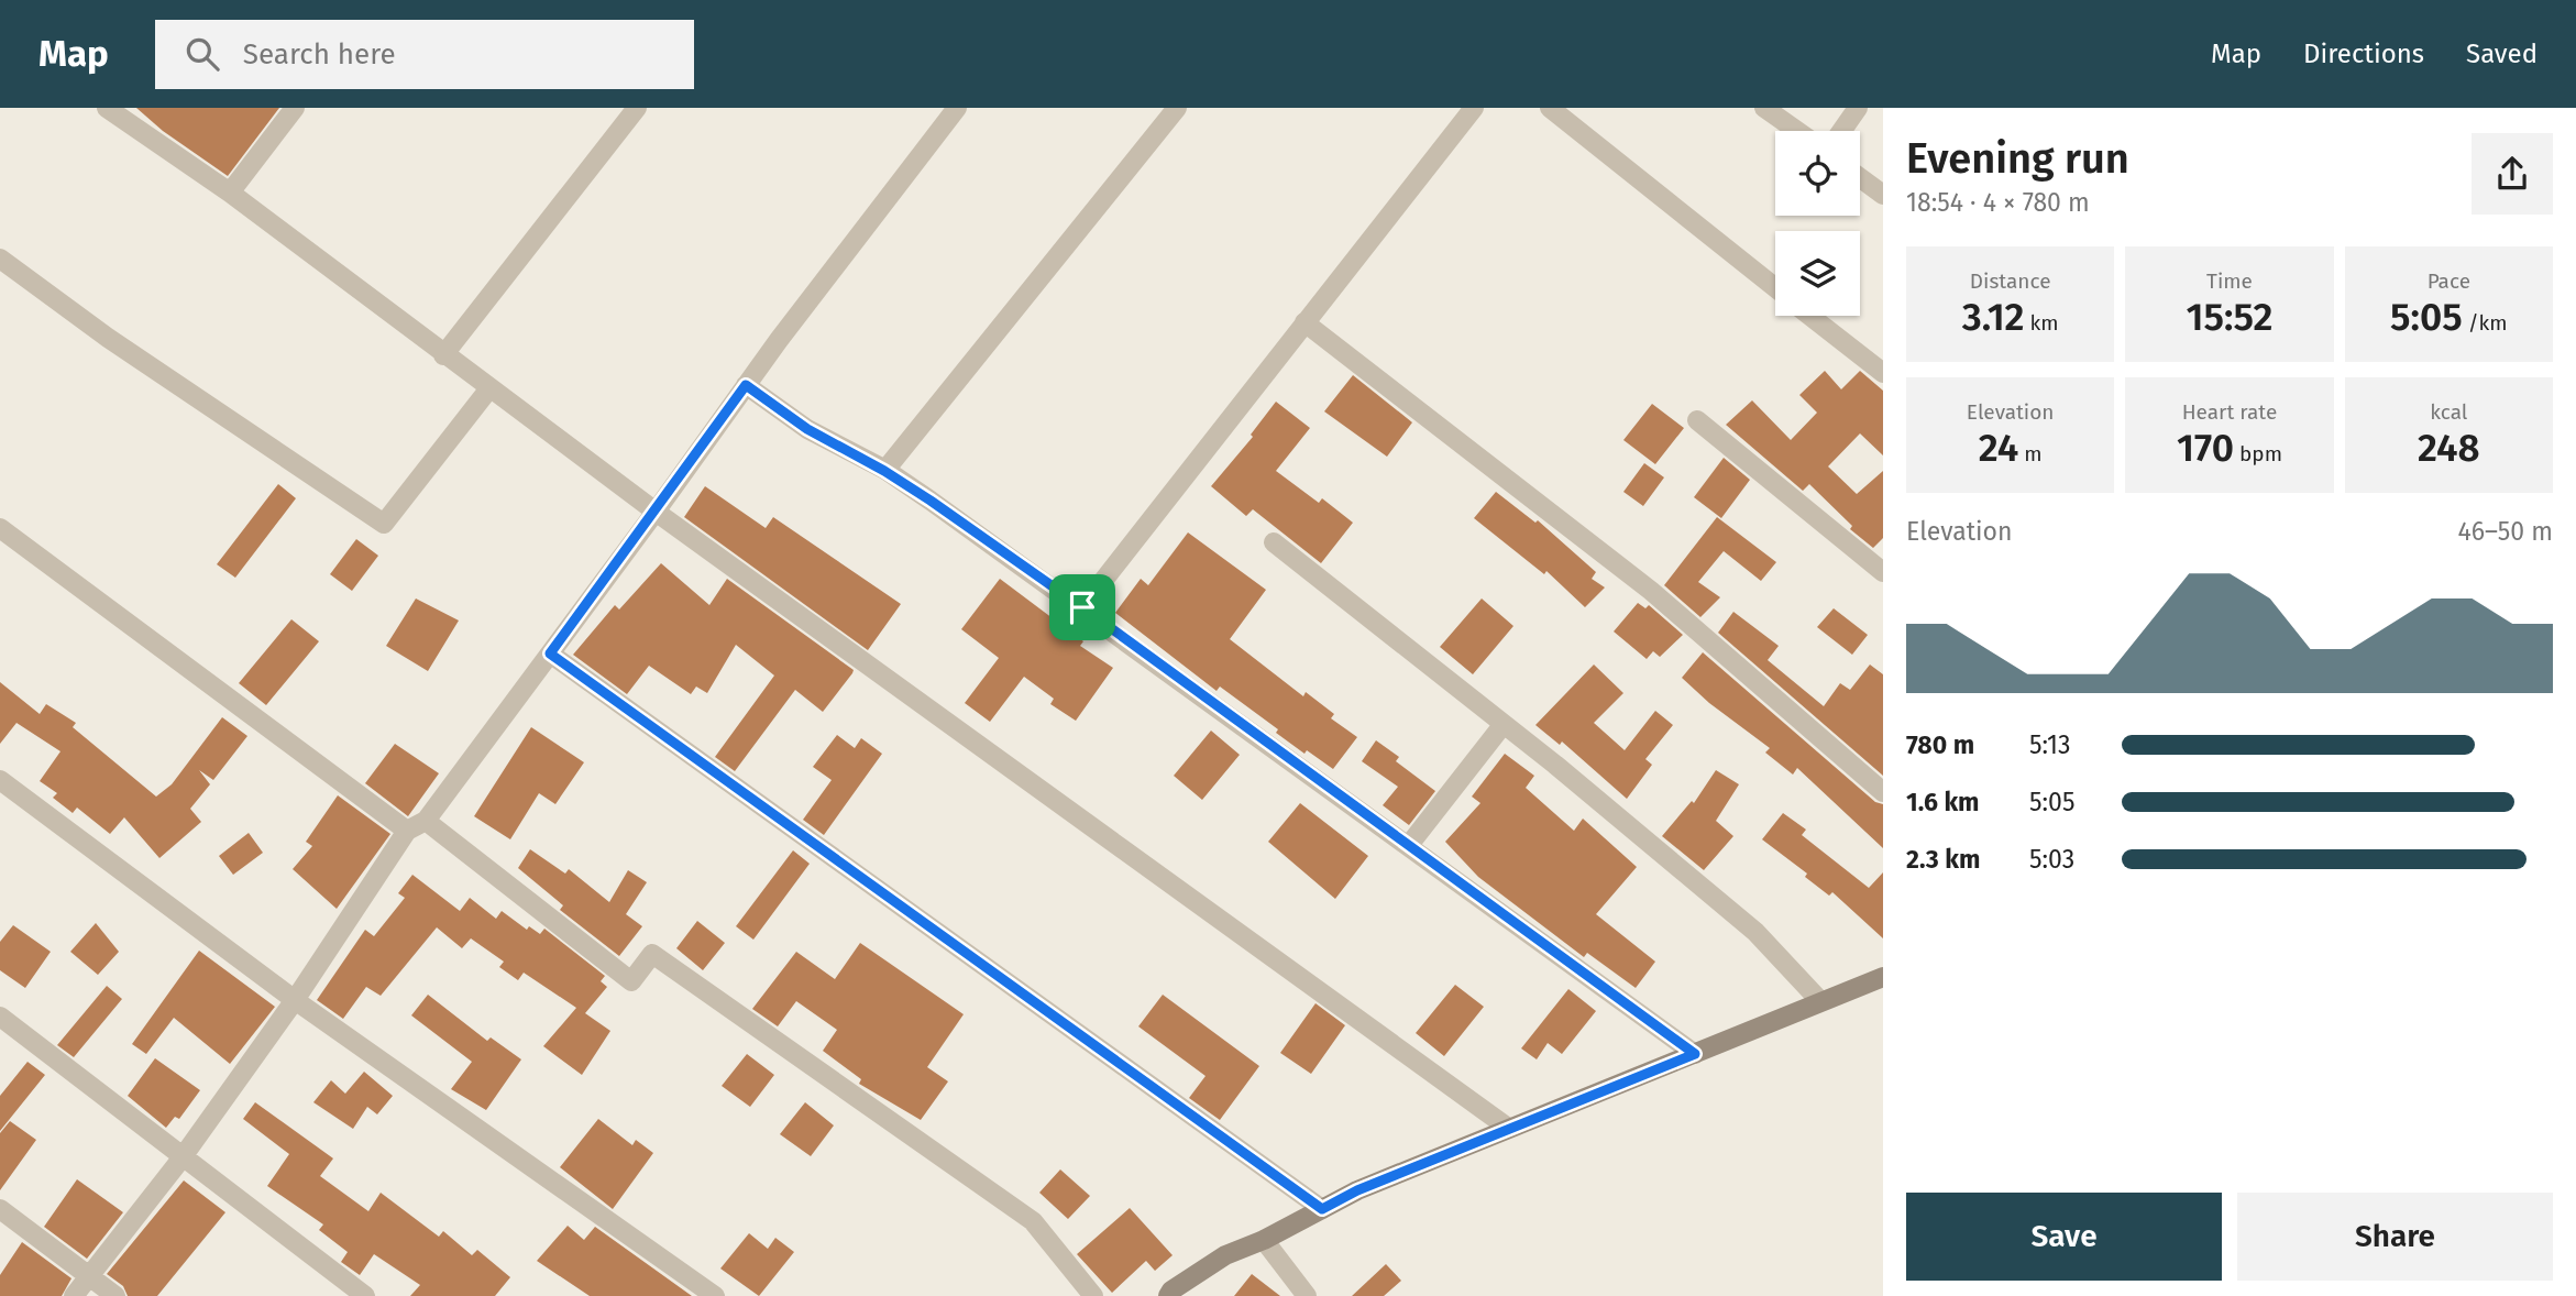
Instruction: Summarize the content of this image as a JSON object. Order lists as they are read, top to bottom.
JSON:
{
  "page": {
    "header": "Map",
    "search": "Search here",
    "nav": ["Map", "Directions", "Saved"],
    "heading": ["Evening run", "18:54 · 4 × 780 m"],
    "stats": [
      ["Distance", "3.12 km"],
      ["Time", "15:52"],
      ["Pace", "5:05 /km"],
      ["Elevation", "24 m"],
      ["Heart rate", "170 bpm"],
      ["kcal", "248"]
    ],
    "chart": ["Elevation", "46–50 m"],
    "list": [
      {
        "name": "780 m",
        "note": "5:13"
      },
      {
        "name": "1.6 km",
        "note": "5:05"
      },
      {
        "name": "2.3 km",
        "note": "5:03"
      }
    ],
    "buttons": ["Save", "Share"]
  }
}
